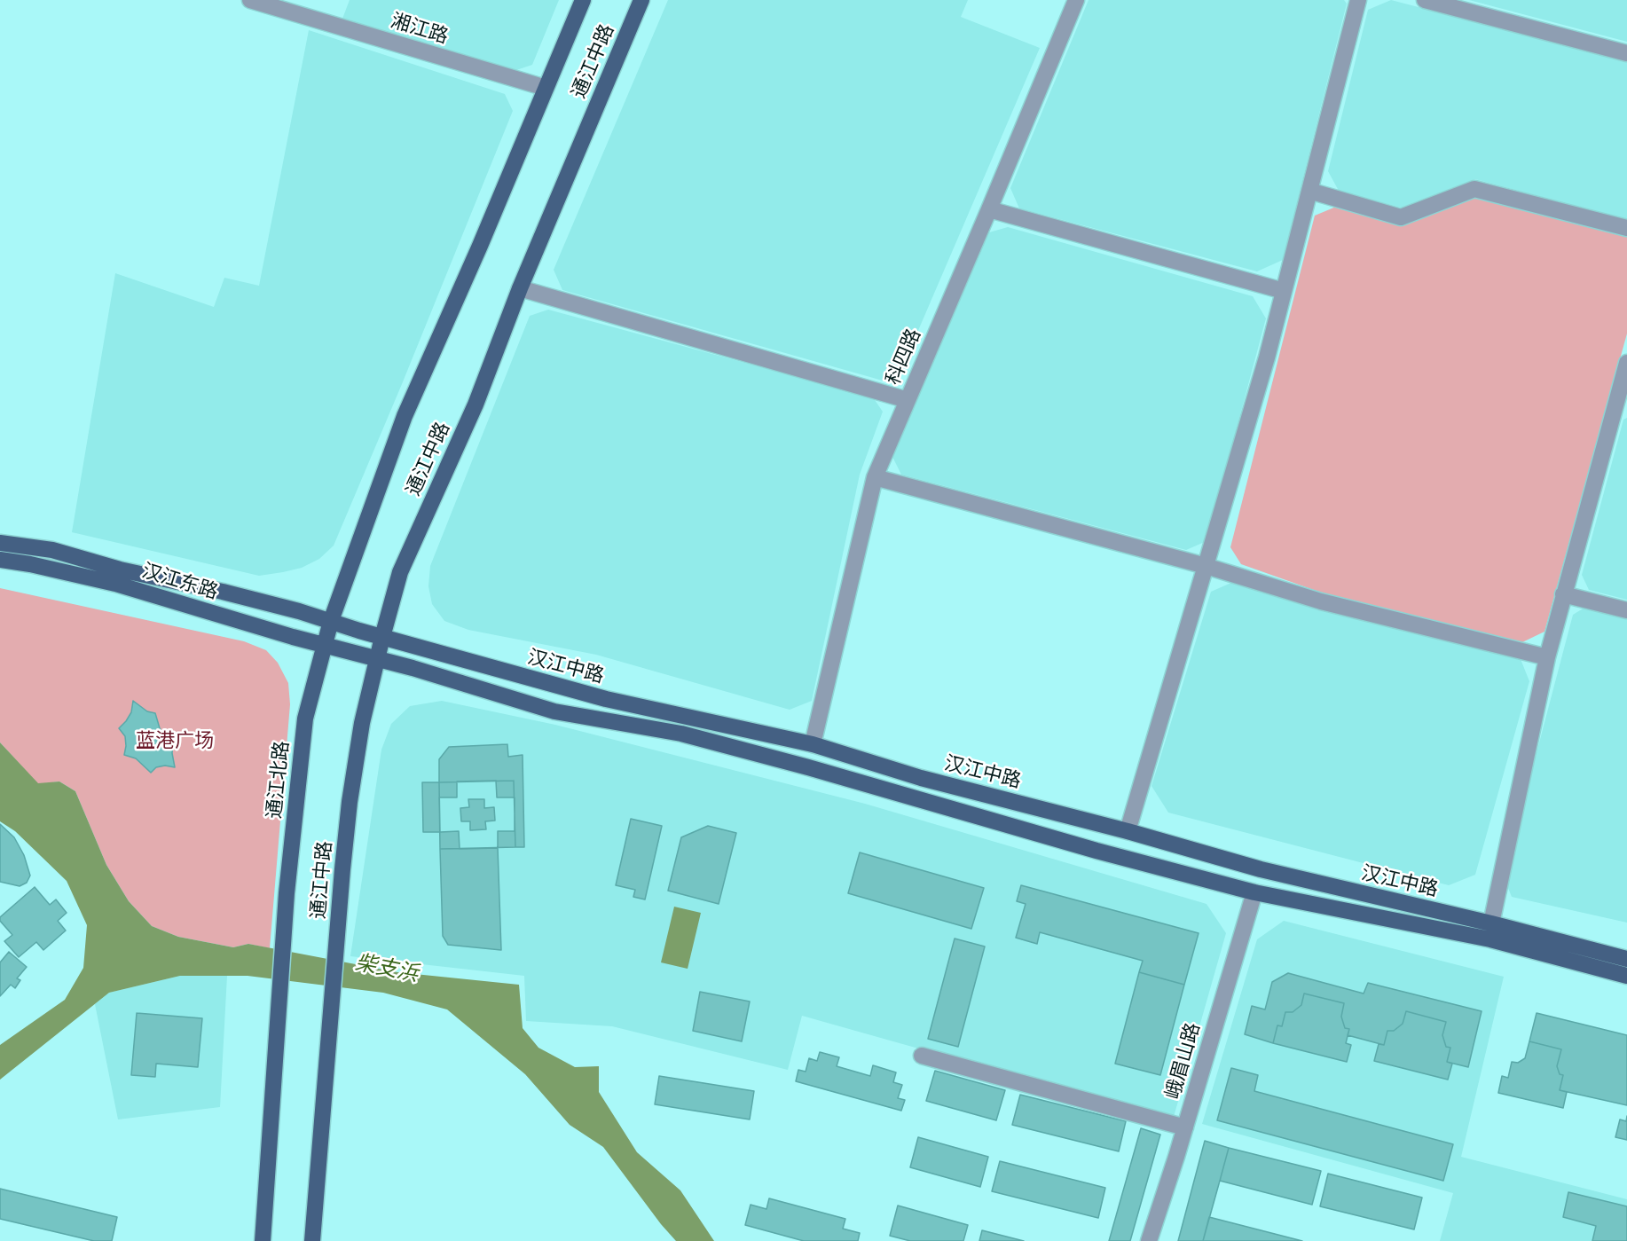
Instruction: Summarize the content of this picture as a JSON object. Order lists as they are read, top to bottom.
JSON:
{
  "streets": {
    "main road": [
      "通江中路",
      "汉江东路",
      "汉江中路",
      "通江北路"
    ],
    "street": ["湘江路", "科四路", "峨眉山路"]
  },
  "crossings": [
    ["湘江路", "通江中路"],
    ["通江中路", "汉江东路"],
    ["通江中路", "汉江中路"],
    ["通江中路", "通江北路"],
    ["科四路", "汉江中路"],
    ["汉江东路", "汉江中路"],
    ["汉江东路", "通江北路"],
    ["汉江中路", "通江北路"],
    ["汉江中路", "峨眉山路"]
  ],
  "water": ["柴支浜"],
  "parks": ["蓝港广场"]
}
